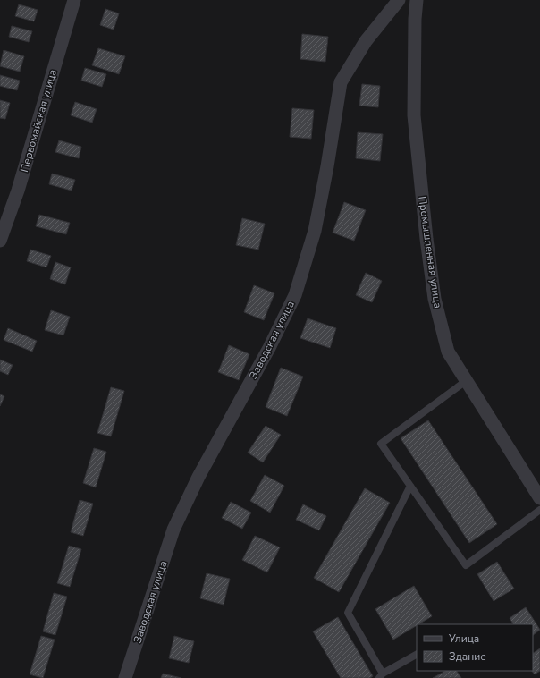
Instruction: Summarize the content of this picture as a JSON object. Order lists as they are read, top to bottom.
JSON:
{
  "streets": {
    "street": ["Первомайская улица", "Промышленная улица", "Заводская улица"]
  },
  "legend": ["Улица", "Здание"]
}
